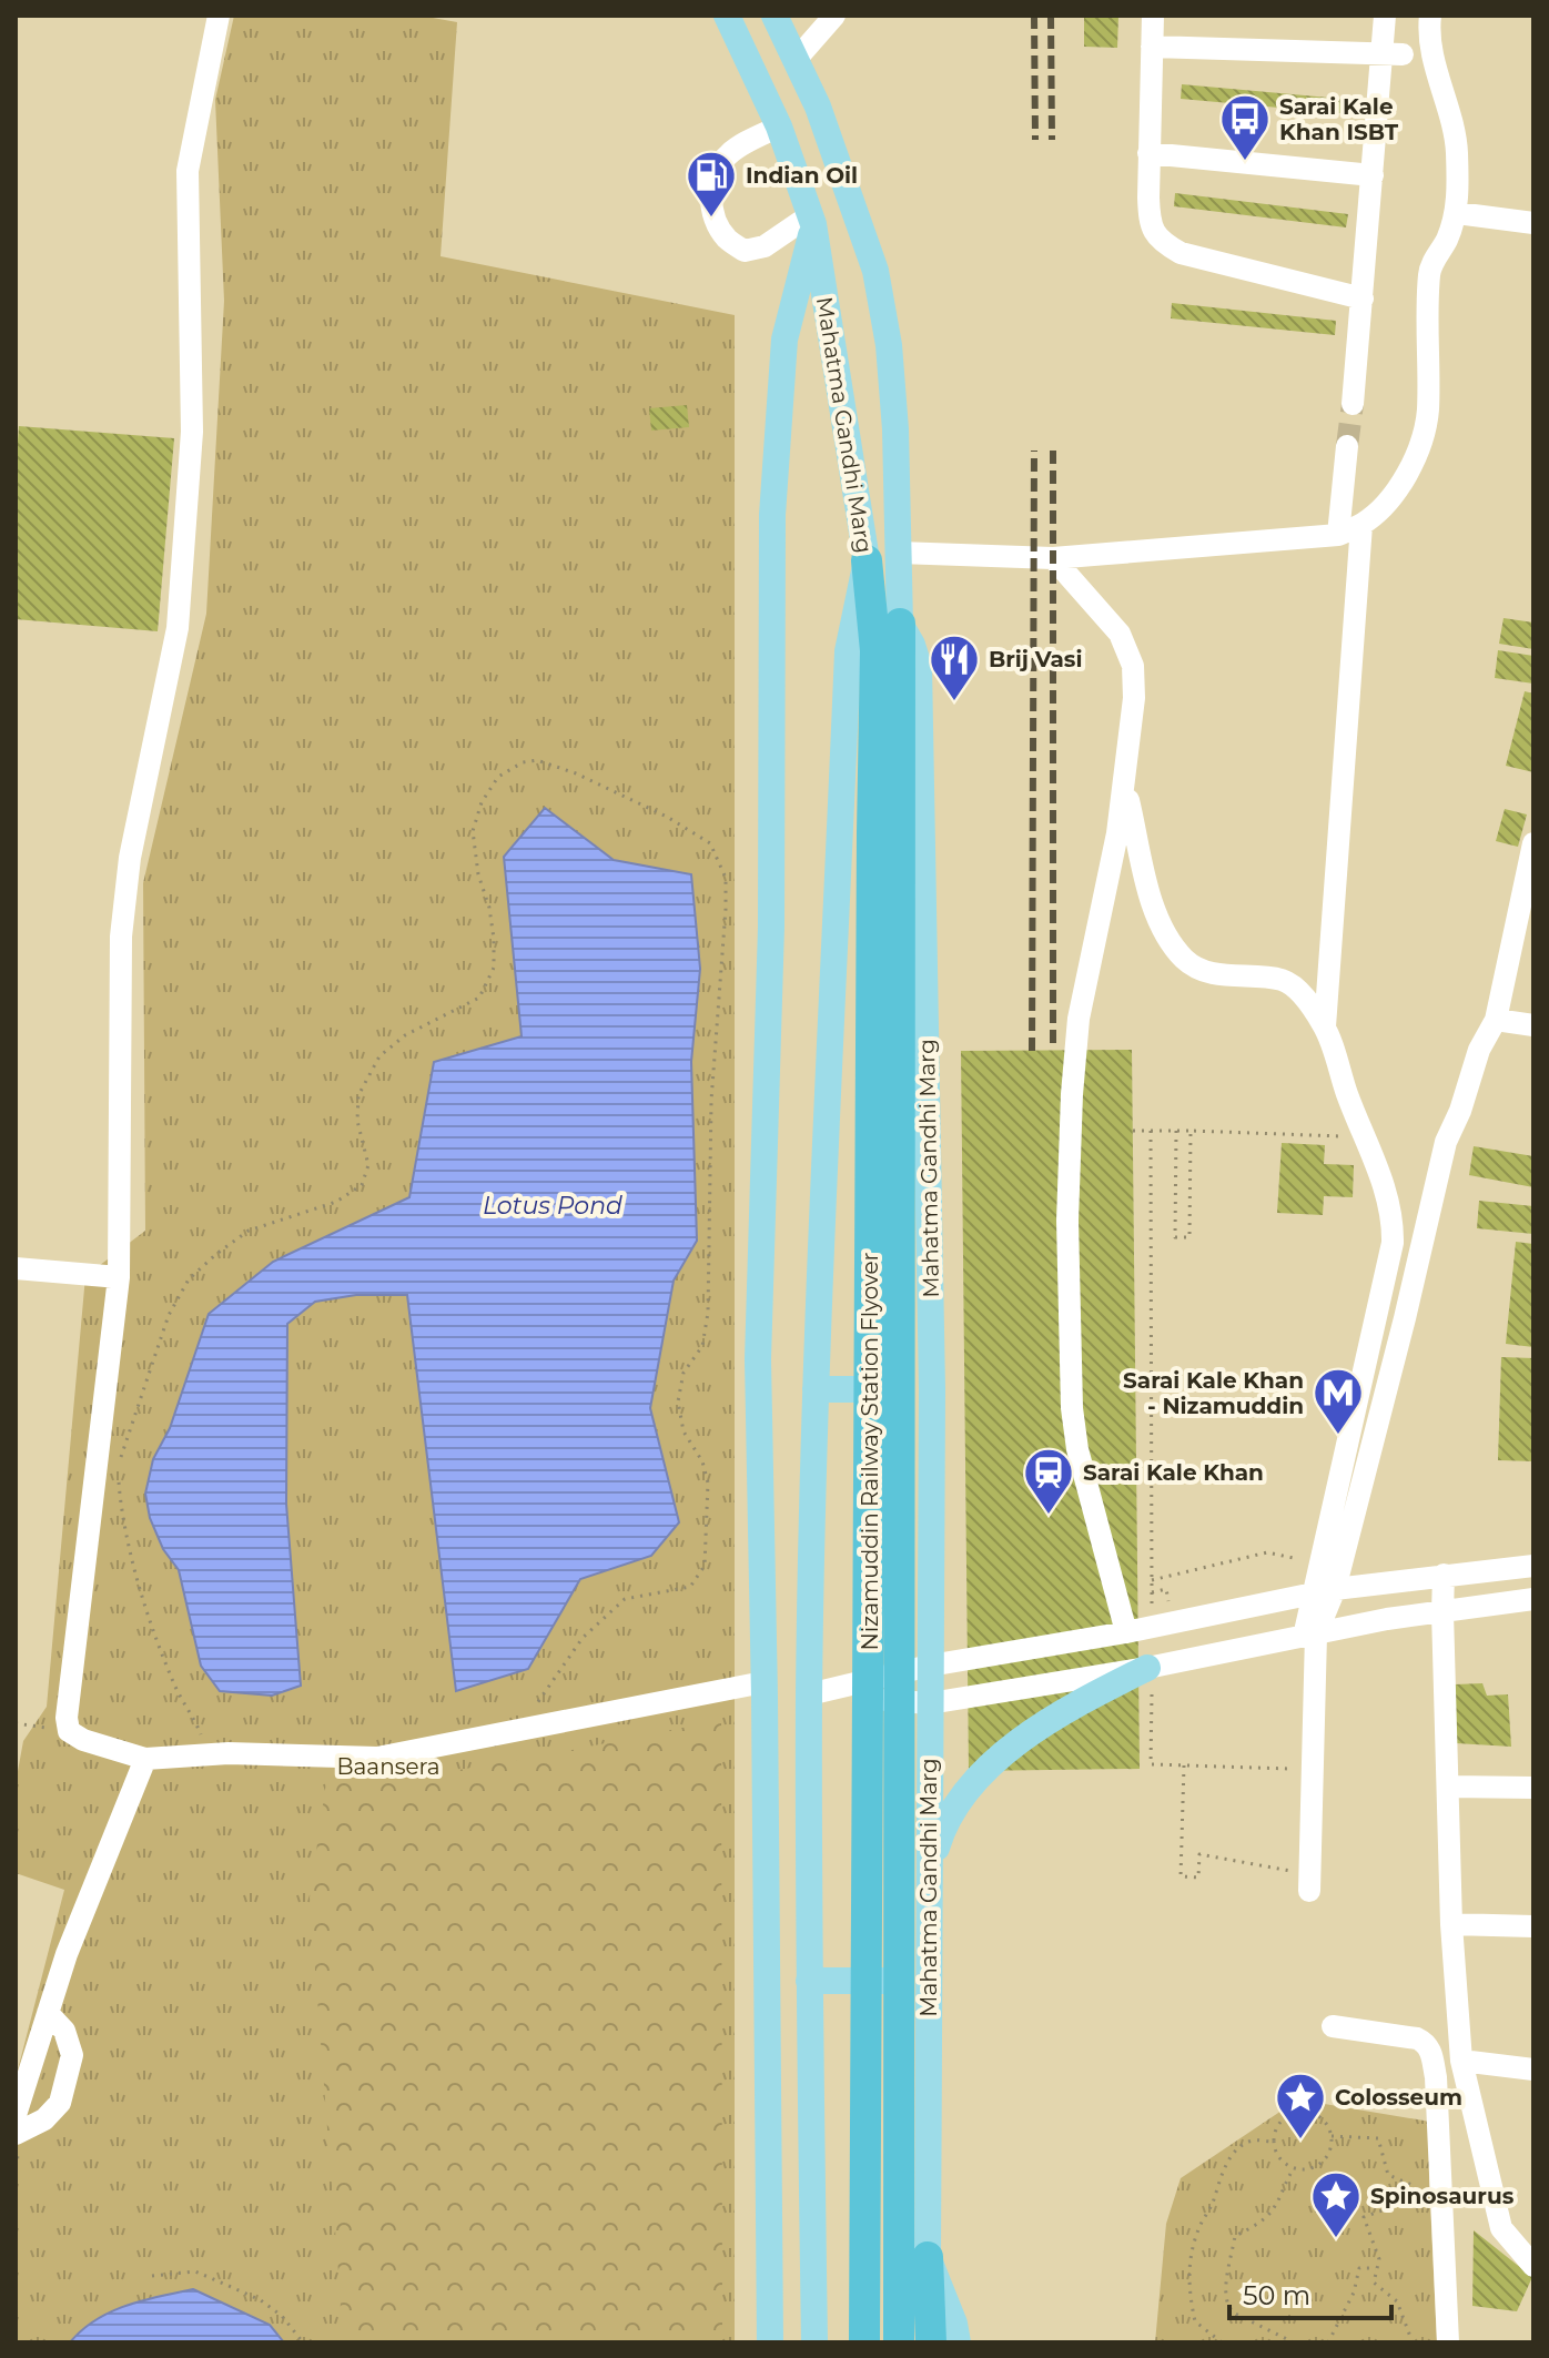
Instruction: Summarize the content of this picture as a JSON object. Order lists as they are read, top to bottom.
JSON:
{
  "streets": {
    "highway": ["Nizamuddin Railway Station Flyover"],
    "main road": ["Mahatma Gandhi Marg"]
  },
  "crossings": [
    ["Mahatma Gandhi Marg", "Nizamuddin Railway Station Flyover"]
  ],
  "water": ["Lotus Pond"],
  "parks": ["Baansera"],
  "places": {
    "bus stop": ["Sarai Kale Khan ISBT"],
    "fuel station": ["Indian Oil"],
    "restaurant": ["Brij Vasi"],
    "metro station": ["Sarai Kale Khan - Nizamuddin"],
    "station": ["Sarai Kale Khan"],
    "place": ["Colosseum", "Spinosaurus"]
  },
  "scale_bar": "50 m"
}
